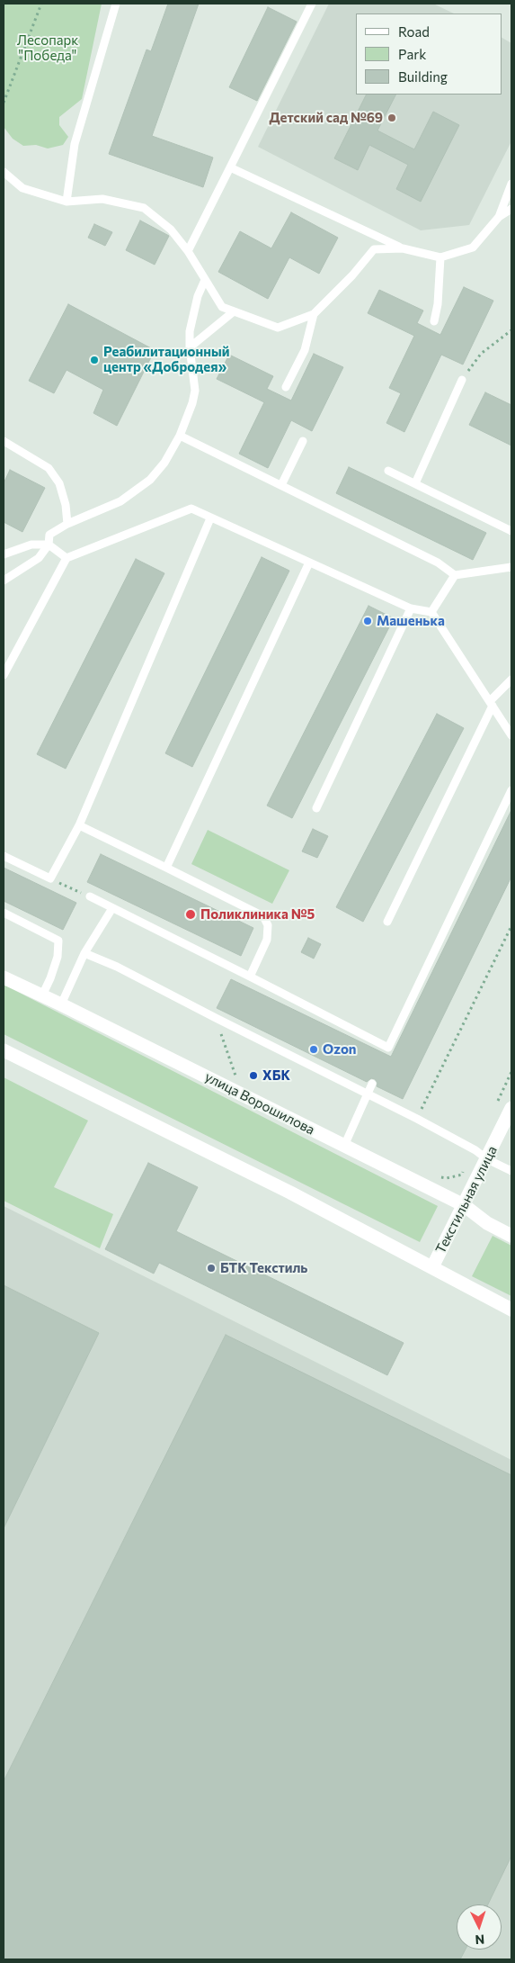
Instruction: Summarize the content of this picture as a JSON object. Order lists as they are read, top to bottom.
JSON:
{
  "streets": {
    "main road": ["улица Ворошилова", "Текстильная улица"]
  },
  "crossings": [
    ["улица Ворошилова", "Текстильная улица"]
  ],
  "parks": ["Лесопарк \"Победа\""],
  "places": [
    "Детский сад №69",
    "Реабилитационный центр «Добродея»",
    "Машенька",
    "Поликлиника №5",
    "Ozon",
    "ХБК",
    "БТК Текстиль"
  ],
  "legend": ["Road", "Park", "Building"],
  "north": "bottom"
}
